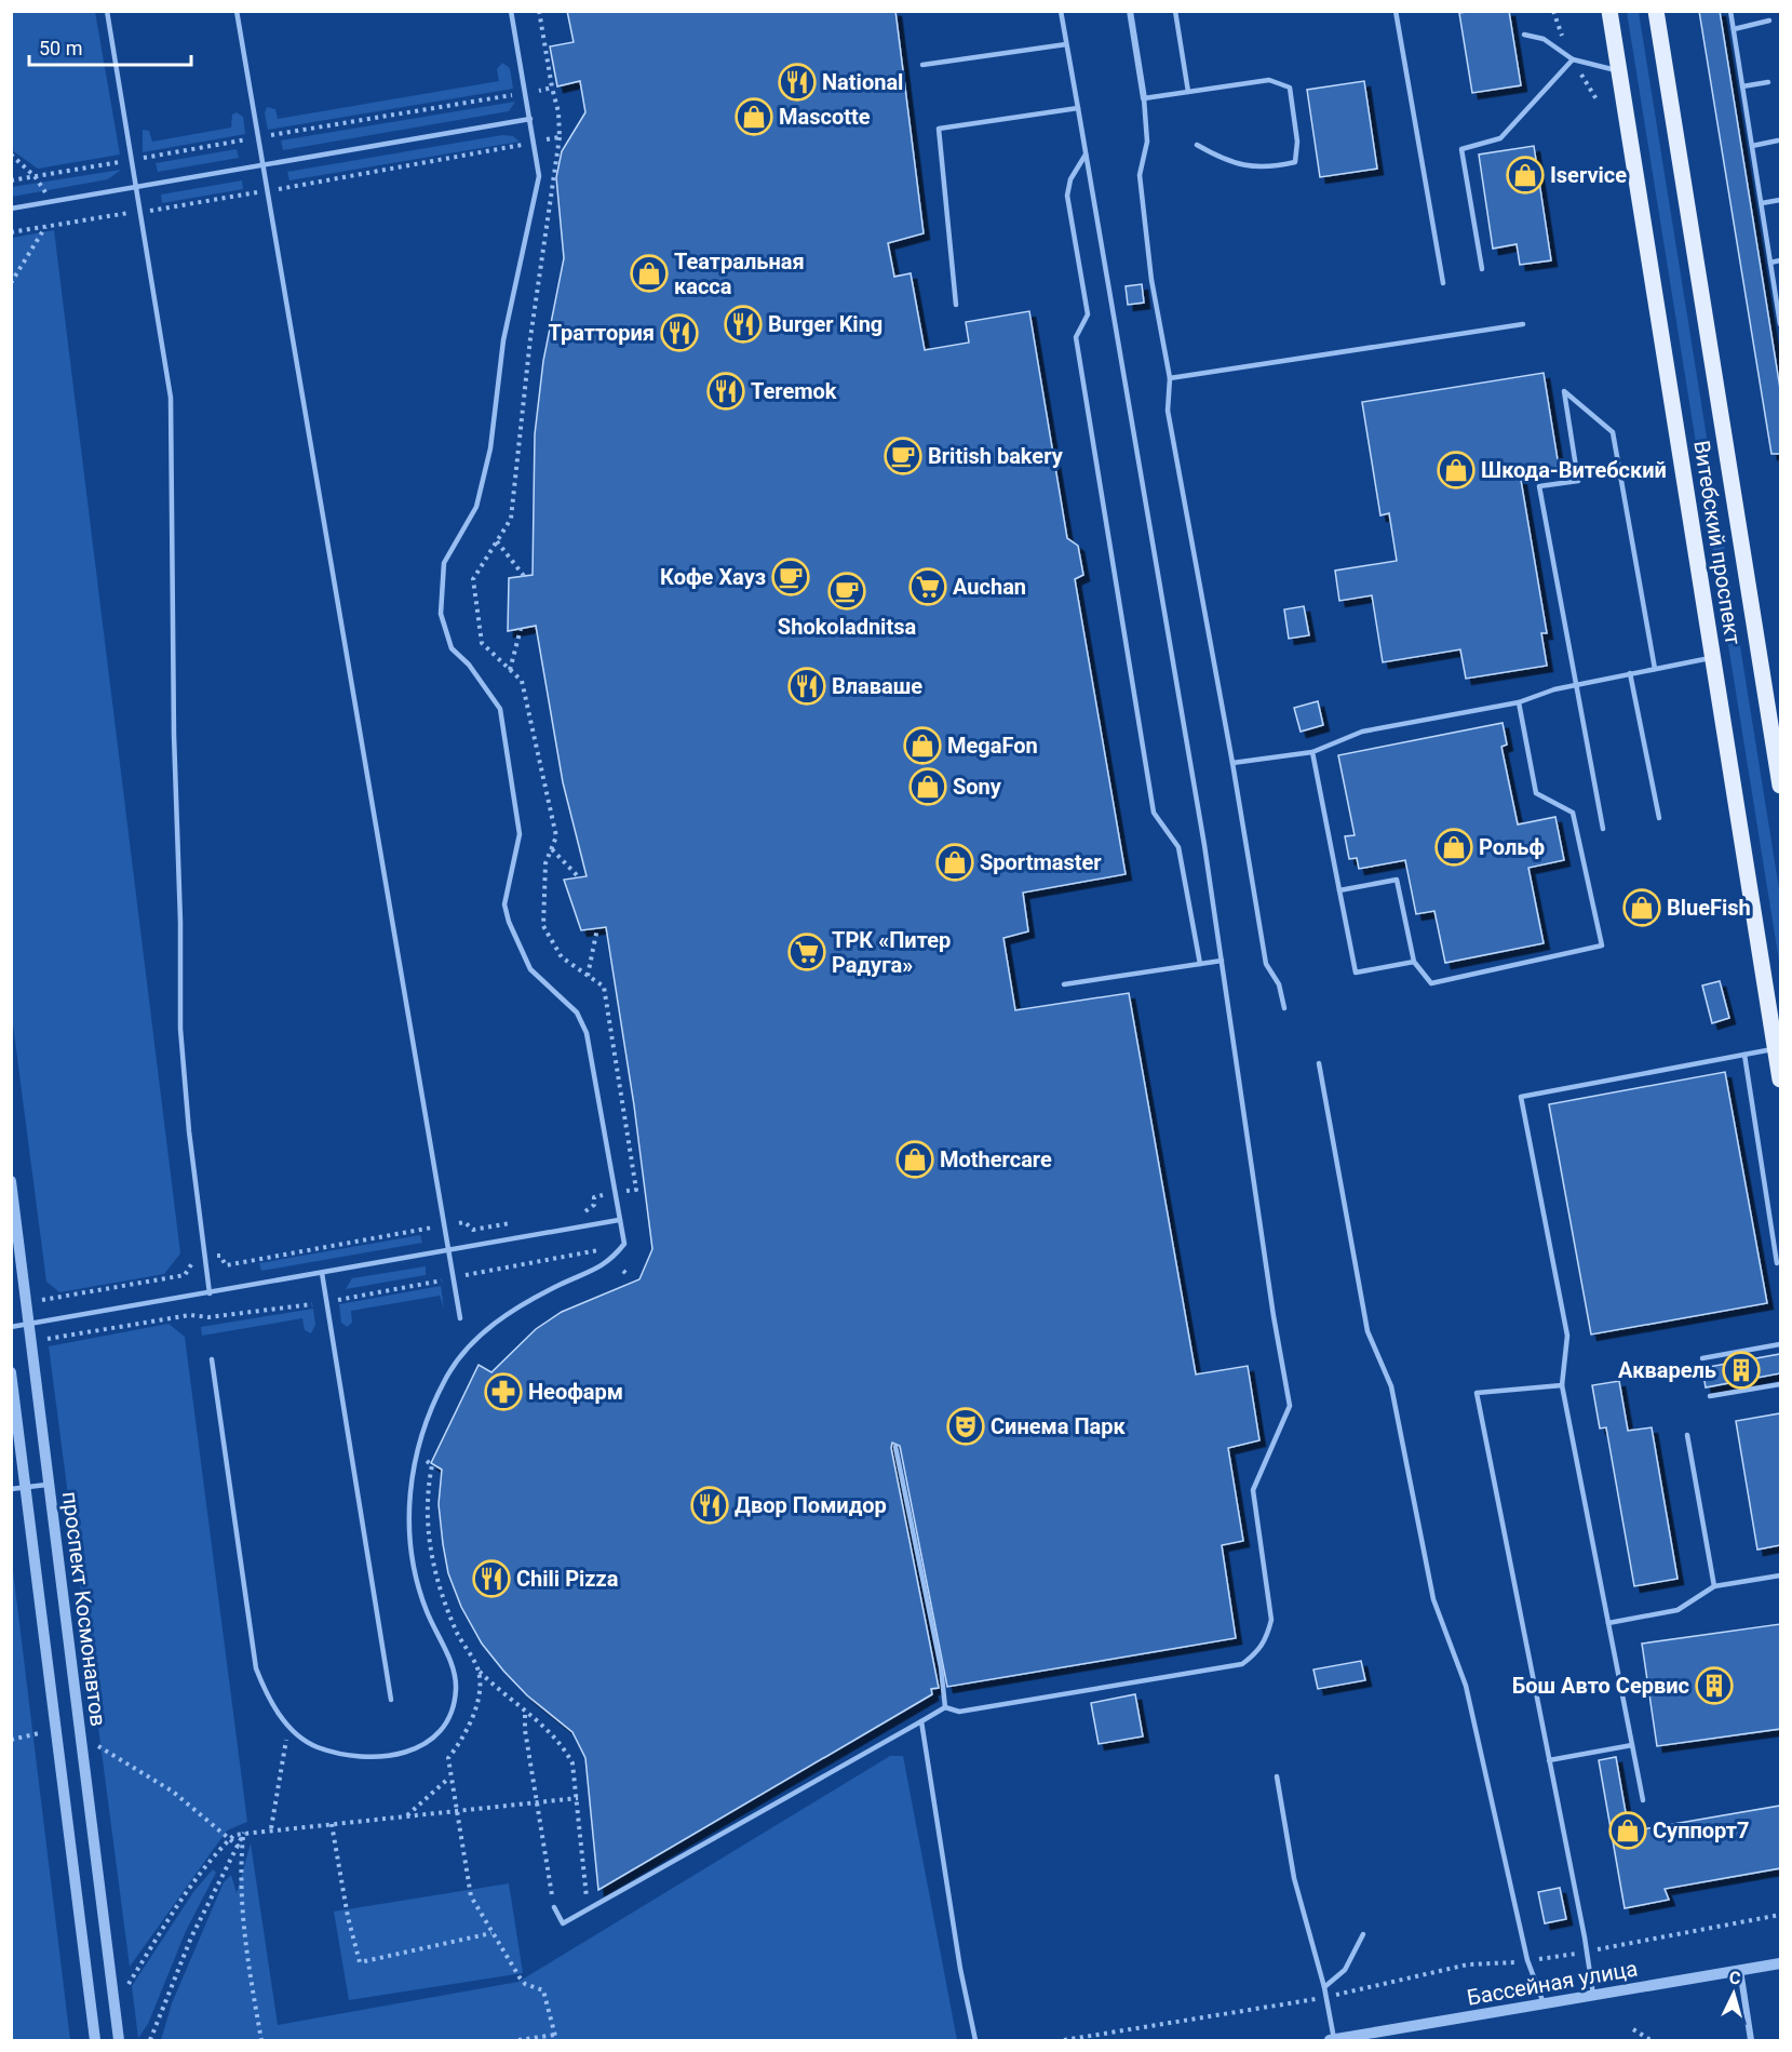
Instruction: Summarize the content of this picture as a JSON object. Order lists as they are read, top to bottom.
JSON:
{
  "streets": {
    "main road": ["Витебский проспект"],
    "street": ["проспект Космонавтов", "Бассейная улица"]
  },
  "places": {
    "restaurant": [
      "National",
      "Burger King",
      "Траттория",
      "Teremok",
      "Влаваше",
      "Двор Помидор",
      "Chili Pizza"
    ],
    "shop": [
      "Mascotte",
      "Iservice",
      "Театральная касса",
      "Шкода-Витебский",
      "MegaFon",
      "Sony",
      "Рольф",
      "Sportmaster",
      "BlueFish",
      "Mothercare",
      "Суппорт7"
    ],
    "cafe": ["British bakery", "Кофе Хауз", "Shokoladnitsa"],
    "supermarket": ["Auchan", "ТРК «Питер Радуга»"],
    "building": ["Акварель", "Бош Авто Сервис"],
    "pharmacy": ["Неофарм"],
    "theatre": ["Синема Парк"]
  },
  "scale_bar": "50 m",
  "north": "top"
}
